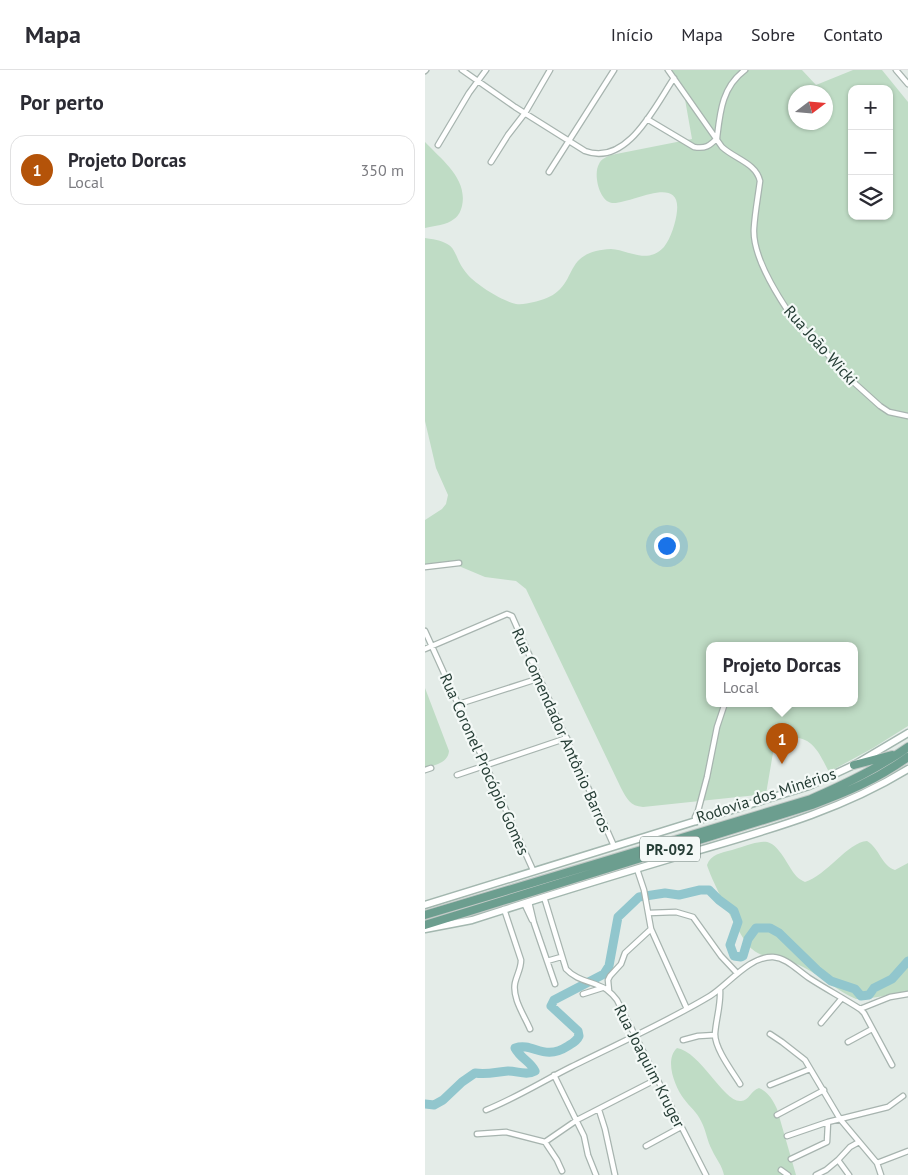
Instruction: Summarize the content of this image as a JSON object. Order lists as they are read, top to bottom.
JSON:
{
  "streets": {
    "main road": ["Rodovia dos Minérios", "PR-092"],
    "street": [
      "Rua João Wicki",
      "Rua Comendador Antônio Barros",
      "Rua Coronel Procópio Gomes",
      "Rua Joaquim Kruger"
    ]
  },
  "crossings": [
    ["Rua Comendador Antônio Barros", "Rua Coronel Procópio Gomes"]
  ],
  "north": "right",
  "page": {
    "header": "Mapa",
    "nav": [
      "Início",
      "Mapa",
      "Sobre",
      "Contato"
    ],
    "heading": "Por perto",
    "map_buttons": ["+", "−"],
    "list": [
      {
        "mark": "1",
        "name": "Projeto Dorcas",
        "note": "Local",
        "value": "350 m"
      }
    ],
    "popup": ["Projeto Dorcas", "Local"],
    "pins": "1"
  }
}
